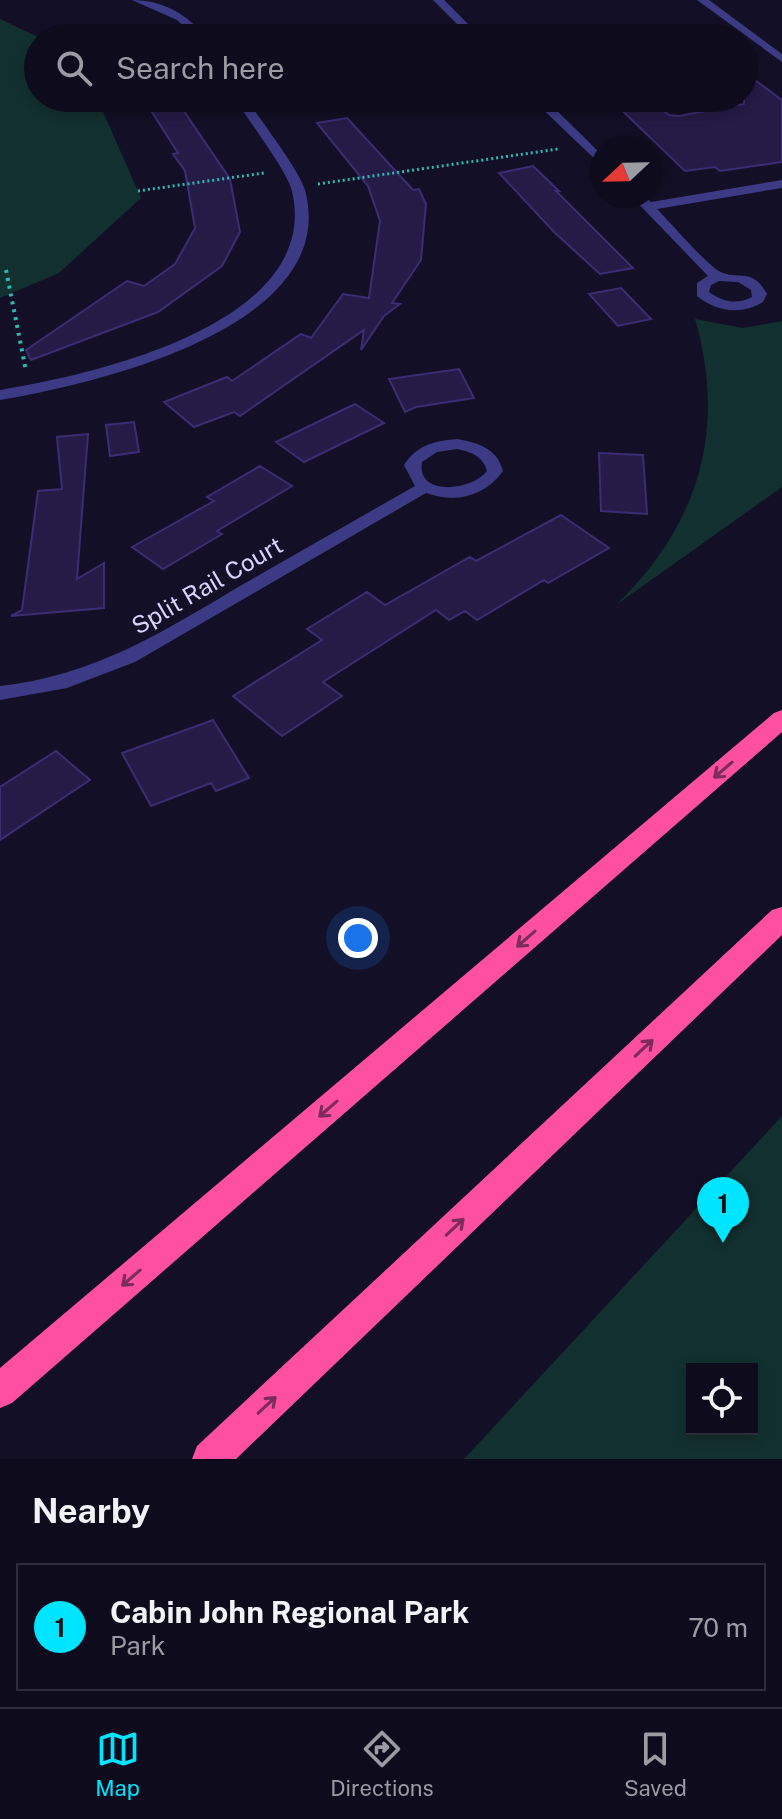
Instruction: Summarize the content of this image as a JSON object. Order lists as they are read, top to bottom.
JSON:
{
  "streets": {
    "street": ["Split Rail Court"]
  },
  "north": "left",
  "page": {
    "search": "Search here",
    "pins": "1",
    "heading": "Nearby",
    "list": [
      {
        "mark": "1",
        "name": "Cabin John Regional Park",
        "note": "Park",
        "value": "70 m"
      }
    ],
    "nav": ["Map", "Directions", "Saved"]
  }
}
